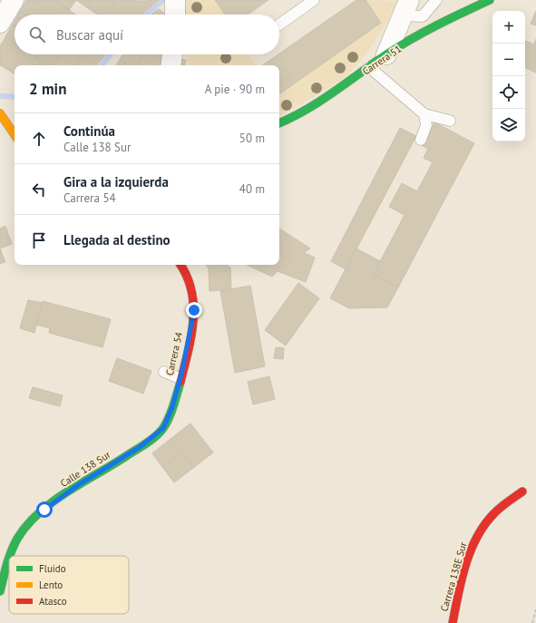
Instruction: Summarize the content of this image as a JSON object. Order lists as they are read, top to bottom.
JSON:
{
  "streets": {
    "street": [
      "Carrera 51",
      "Carrera 54",
      "Calle 138 Sur",
      "Carrera 138E Sur"
    ]
  },
  "crossings": [
    ["Carrera 54", "Calle 138 Sur"]
  ],
  "legend": ["Fluido", "Lento", "Atasco"],
  "page": {
    "map_buttons": ["+", "−"],
    "search": "Buscar aquí",
    "heading": ["2 min", "A pie · 90 m"],
    "list": [
      ["Continúa", "Calle 138 Sur", "50 m"],
      ["Gira a la izquierda", "Carrera 54", "40 m"],
      "Llegada al destino"
    ]
  }
}
